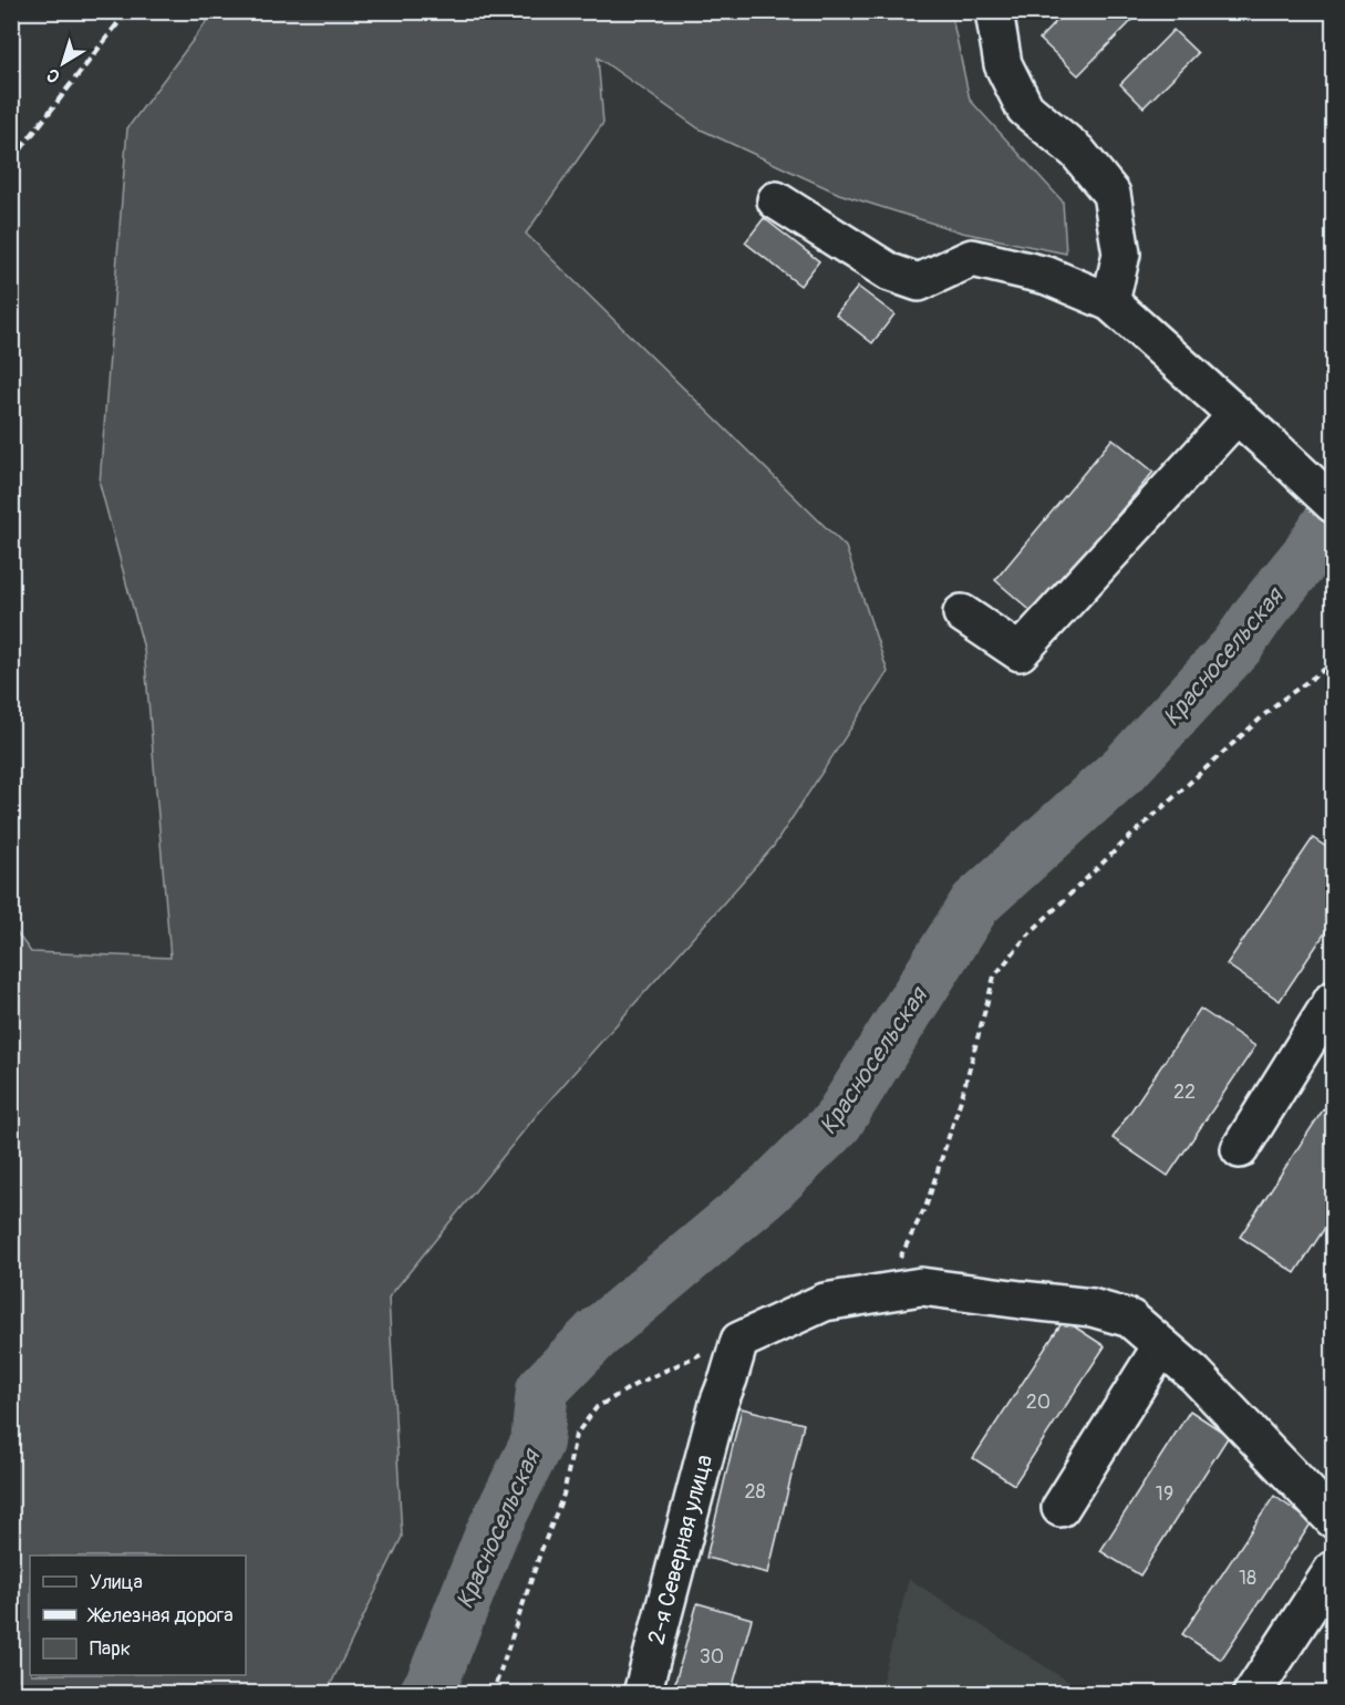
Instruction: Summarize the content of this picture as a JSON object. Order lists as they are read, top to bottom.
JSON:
{
  "streets": {
    "street": ["2-я Северная улица"]
  },
  "water": ["Красносельская"],
  "house_numbers": [
    "22",
    "20",
    "28",
    "19",
    "18",
    "30"
  ],
  "legend": ["Улица", "Железная дорога", "Парк"],
  "north": "bottom left"
}
